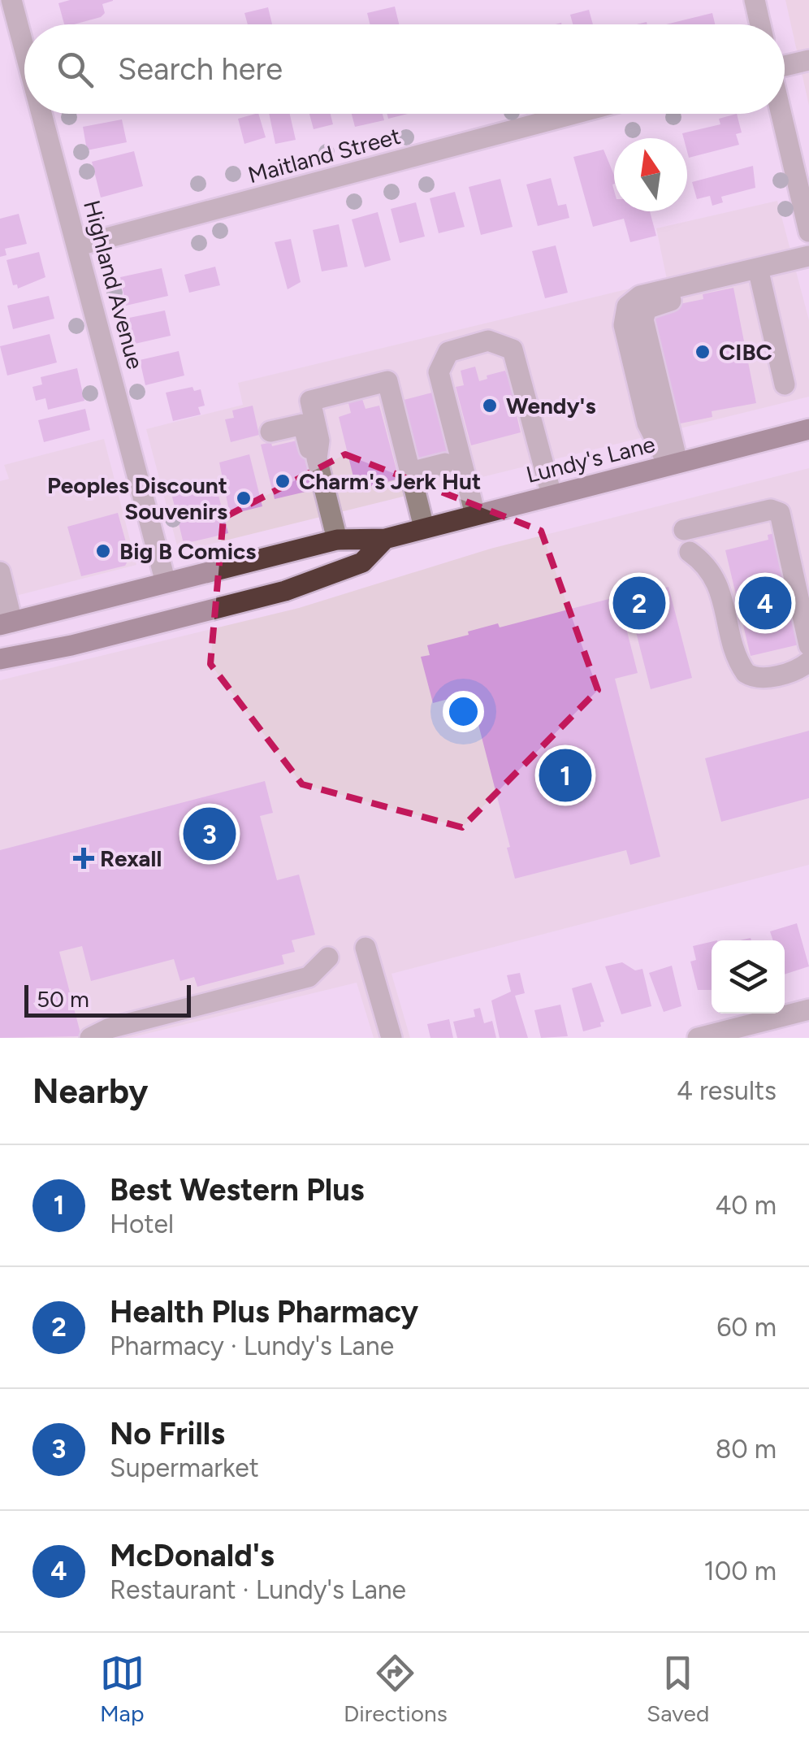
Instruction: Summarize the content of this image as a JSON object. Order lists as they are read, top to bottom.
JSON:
{
  "streets": {
    "main road": ["Lundy's Lane"],
    "street": ["Maitland Street", "Highland Avenue"]
  },
  "crossings": [
    ["Maitland Street", "Highland Avenue"],
    ["Highland Avenue", "Lundy's Lane"]
  ],
  "places": {
    "other": [
      "CIBC",
      "Wendy's",
      "Charm's Jerk Hut",
      "Peoples Discount Souvenirs",
      "Big B Comics"
    ],
    "health": ["Rexall"]
  },
  "scale_bar": "50 m",
  "north": "top",
  "page": {
    "search": "Search here",
    "pins": [
      "2",
      "4",
      "1",
      "3"
    ],
    "scale": "50 m",
    "heading": ["Nearby", "4 results"],
    "list": [
      {
        "mark": "1",
        "name": "Best Western Plus",
        "note": "Hotel",
        "value": "40 m"
      },
      {
        "mark": "2",
        "name": "Health Plus Pharmacy",
        "note": "Pharmacy · Lundy's Lane",
        "value": "60 m"
      },
      {
        "mark": "3",
        "name": "No Frills",
        "note": "Supermarket",
        "value": "80 m"
      },
      {
        "mark": "4",
        "name": "McDonald's",
        "note": "Restaurant · Lundy's Lane",
        "value": "100 m"
      }
    ],
    "nav": ["Map", "Directions", "Saved"]
  }
}
